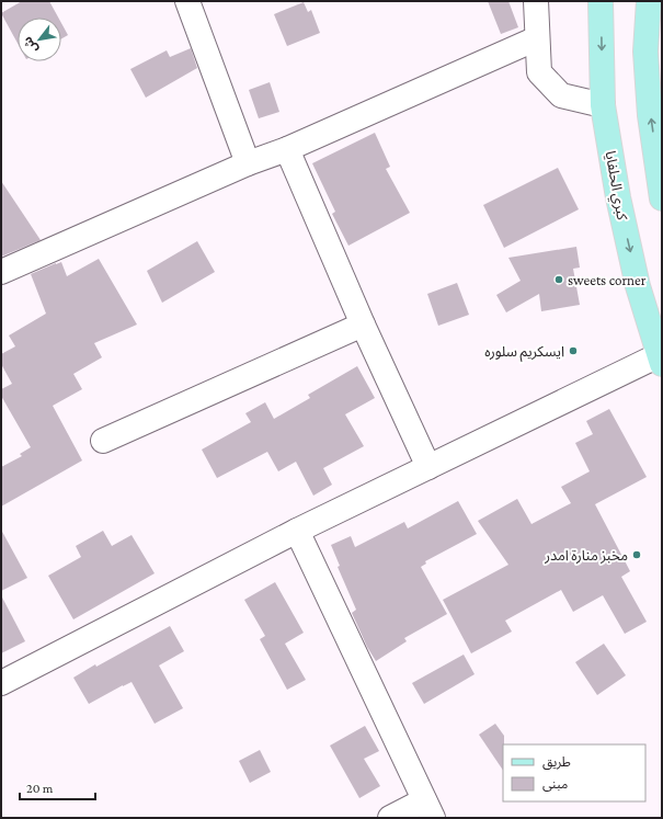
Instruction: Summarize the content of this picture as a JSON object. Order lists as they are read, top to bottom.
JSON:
{
  "streets": {
    "main road": ["كبري الحلفايا"]
  },
  "places": ["sweets corner", "ايسكريم سلوره", "مخبز منارة امدر"],
  "legend": ["طريق", "مبنى"],
  "scale_bar": "20 m",
  "north": "bottom left"
}
